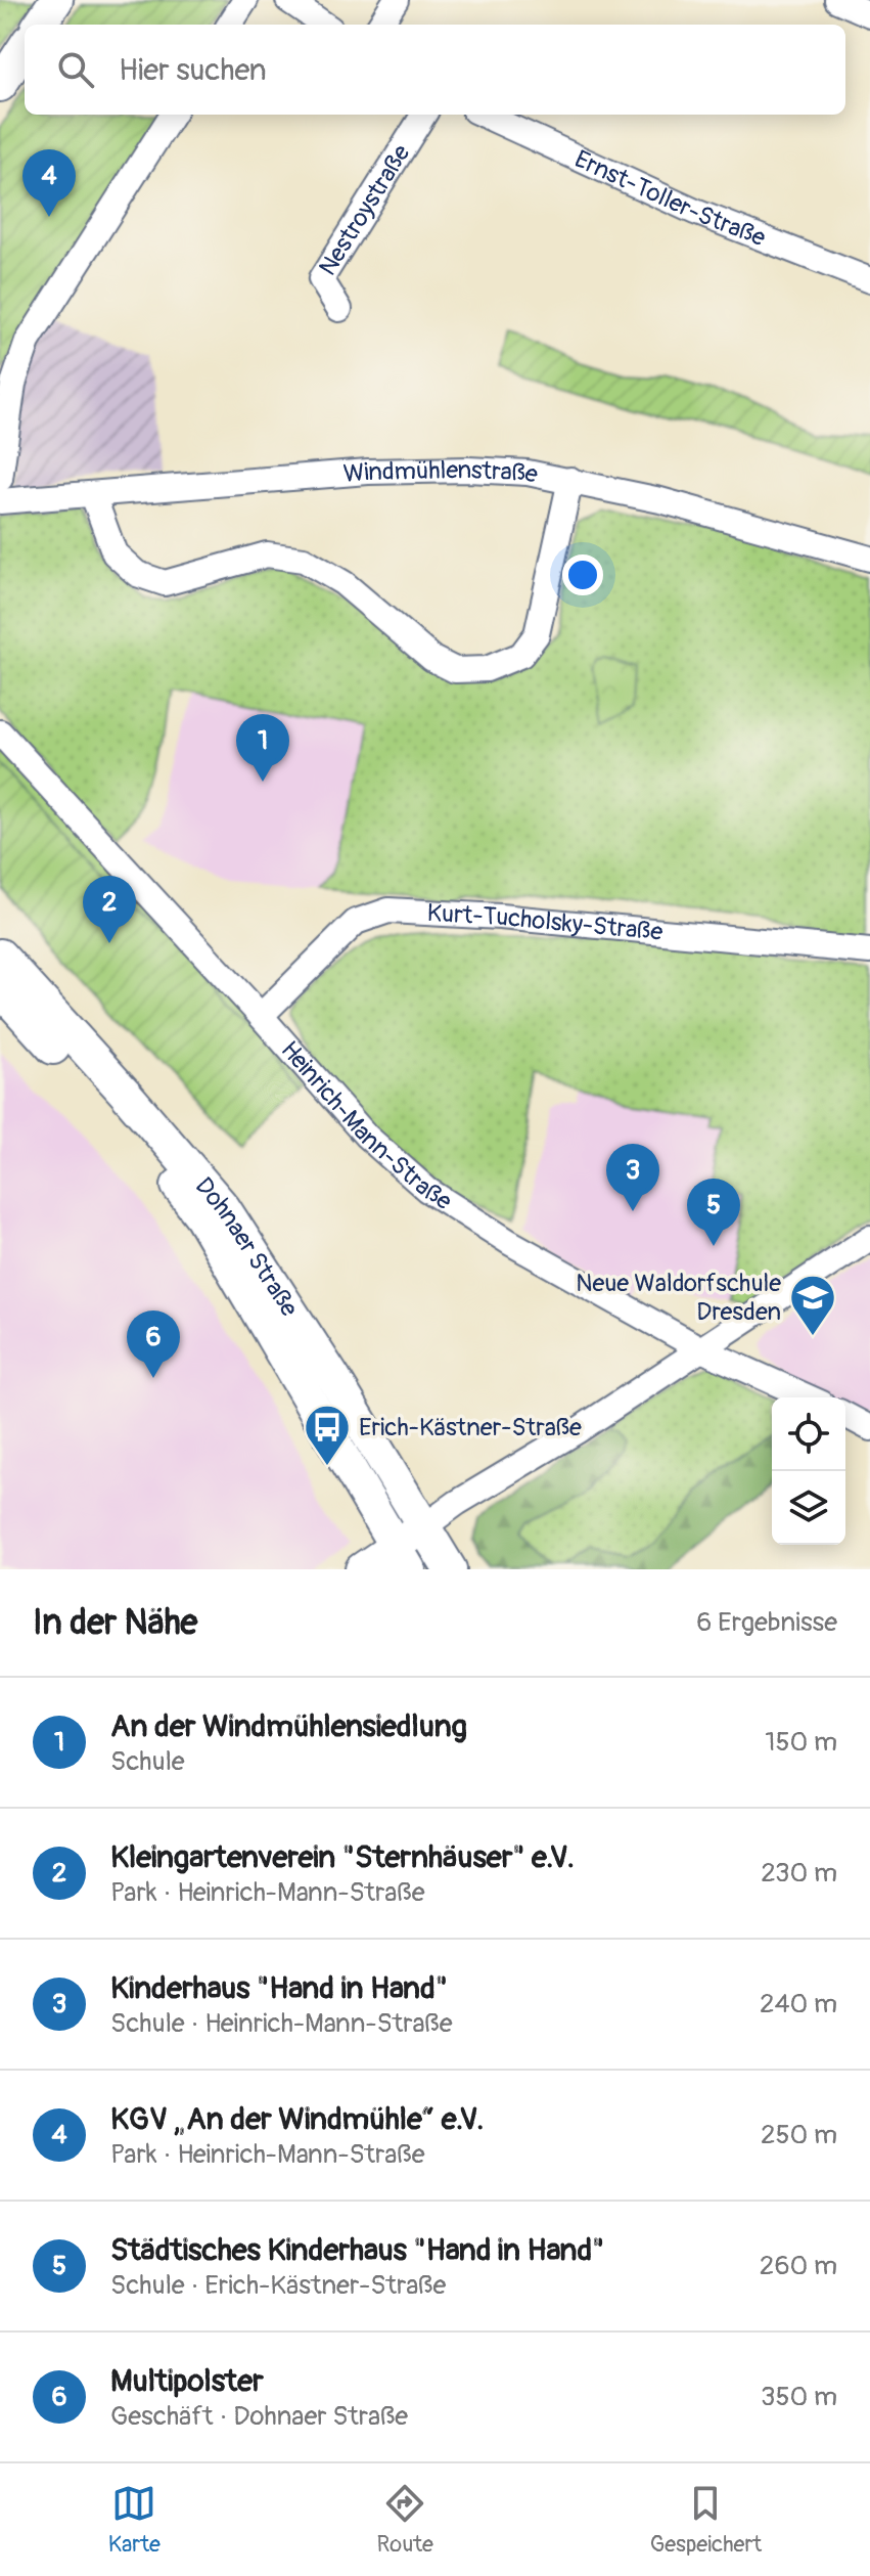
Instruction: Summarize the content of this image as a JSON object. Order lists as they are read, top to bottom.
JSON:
{
  "streets": {
    "main road": ["Dohnaer Straße"],
    "street": [
      "Ernst-Toller-Straße",
      "Nestroystraße",
      "Windmühlenstraße",
      "Kurt-Tucholsky-Straße",
      "Heinrich-Mann-Straße"
    ]
  },
  "crossings": [
    ["Kurt-Tucholsky-Straße", "Heinrich-Mann-Straße"]
  ],
  "places": {
    "school or university": ["Neue Waldorfschule Dresden"],
    "bus stop": ["Erich-Kästner-Straße"]
  },
  "page": {
    "search": "Hier suchen",
    "pins": [
      "4",
      "1",
      "2",
      "3",
      "5",
      "6"
    ],
    "heading": ["In der Nähe", "6 Ergebnisse"],
    "list": [
      {
        "mark": "1",
        "name": "An der Windmühlensiedlung",
        "note": "Schule",
        "value": "150 m"
      },
      {
        "mark": "2",
        "name": "Kleingartenverein \"Sternhäuser\" e.V.",
        "note": "Park · Heinrich-Mann-Straße",
        "value": "230 m"
      },
      {
        "mark": "3",
        "name": "Kinderhaus \"Hand in Hand\"",
        "note": "Schule · Heinrich-Mann-Straße",
        "value": "240 m"
      },
      {
        "mark": "4",
        "name": "KGV „An der Windmühle“ e.V.",
        "note": "Park · Heinrich-Mann-Straße",
        "value": "250 m"
      },
      {
        "mark": "5",
        "name": "Städtisches Kinderhaus \"Hand in Hand\"",
        "note": "Schule · Erich-Kästner-Straße",
        "value": "260 m"
      },
      {
        "mark": "6",
        "name": "Multipolster",
        "note": "Geschäft · Dohnaer Straße",
        "value": "350 m"
      }
    ],
    "nav": ["Karte", "Route", "Gespeichert"]
  }
}
